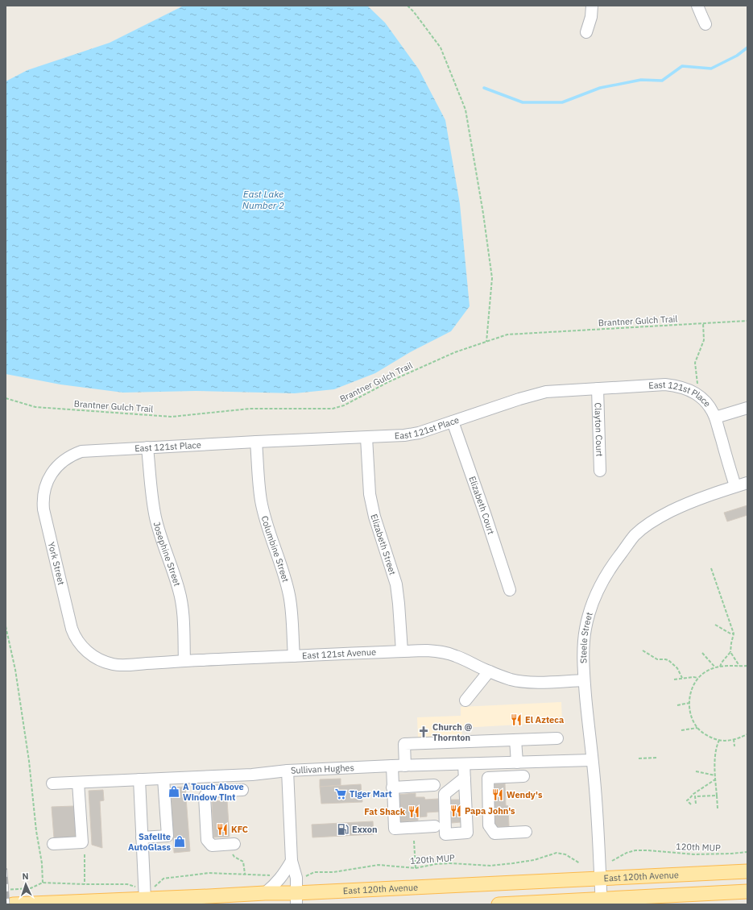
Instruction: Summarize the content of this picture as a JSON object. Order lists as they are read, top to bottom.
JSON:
{
  "streets": {
    "main road": ["East 120th Avenue"],
    "street": [
      "East 121st Place",
      "Clayton Court",
      "Elizabeth Court",
      "Elizabeth Street",
      "Columbine Street",
      "Josephine Street",
      "York Street",
      "Steele Street",
      "East 121st Avenue",
      "Sullivan Hughes"
    ],
    "path": ["Brantner Gulch Trail", "120th MUP"]
  },
  "crossings": [
    ["East 121st Place", "Clayton Court"],
    ["East 121st Place", "Elizabeth Court"],
    ["East 121st Place", "Elizabeth Street"],
    ["East 121st Place", "Columbine Street"],
    ["East 121st Place", "Josephine Street"],
    ["East 121st Place", "York Street"],
    ["East 121st Place", "Steele Street"],
    ["Elizabeth Street", "East 121st Avenue"],
    ["Columbine Street", "East 121st Avenue"],
    ["Josephine Street", "East 121st Avenue"],
    ["York Street", "East 121st Avenue"],
    ["Steele Street", "East 121st Avenue"],
    ["Steele Street", "Sullivan Hughes"],
    ["Steele Street", "East 120th Avenue"]
  ],
  "water": ["East Lake Number 2"],
  "places": {
    "restaurant": [
      "El Azteca",
      "Wendy's",
      "Papa John's",
      "Fat Shack",
      "KFC"
    ],
    "church": ["Church @ Thornton"],
    "shop": ["A Touch Above Window Tint", "Safelite AutoGlass"],
    "supermarket": ["Tiger Mart"],
    "fuel station": ["Exxon"]
  },
  "north": "top"
}
